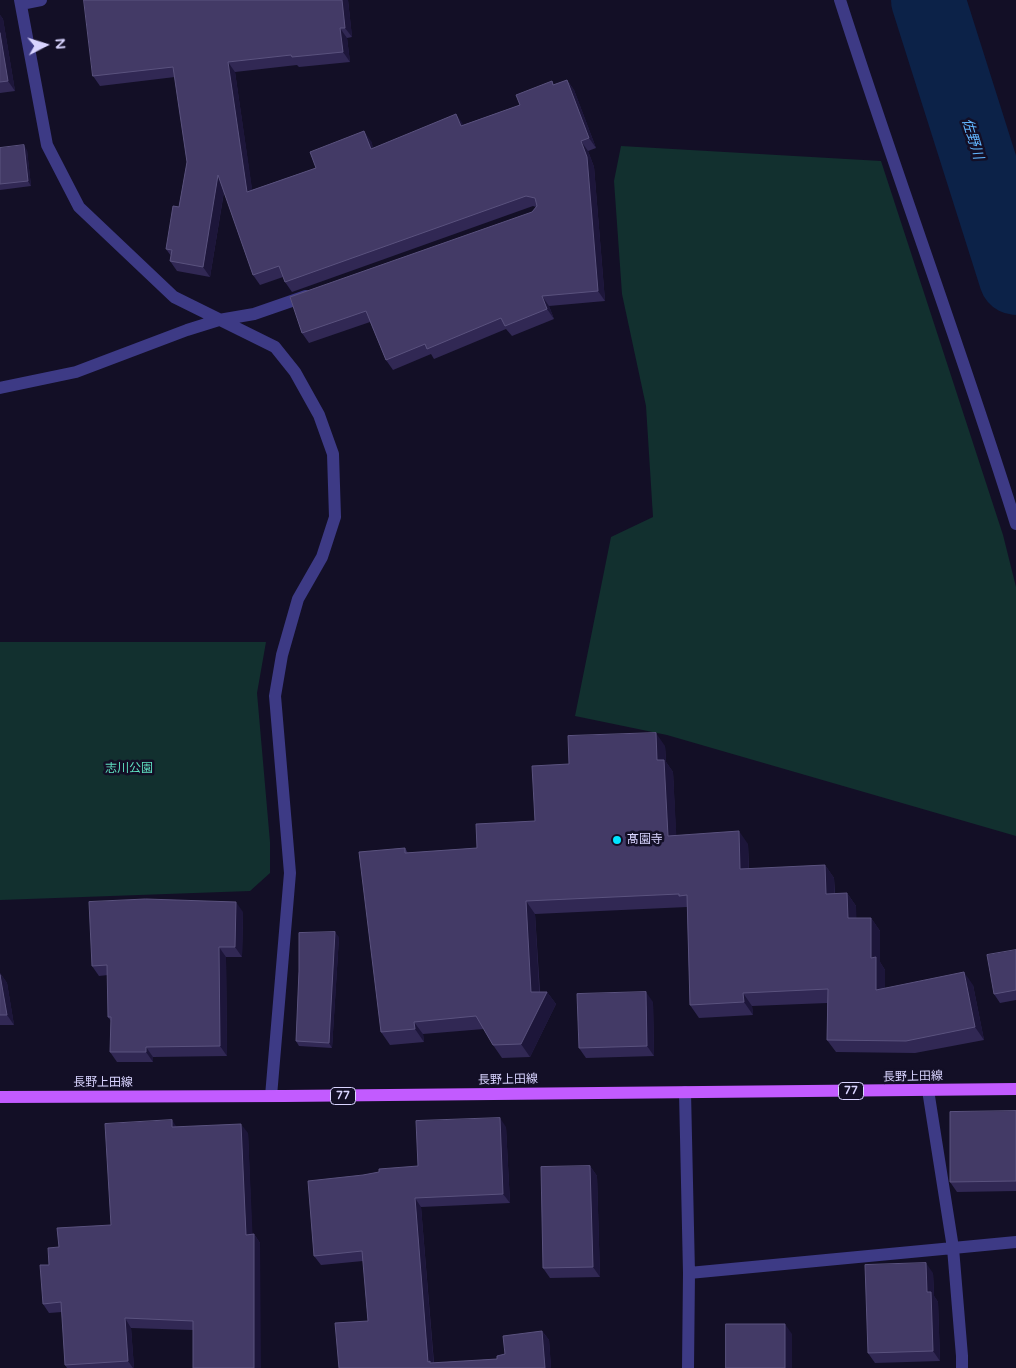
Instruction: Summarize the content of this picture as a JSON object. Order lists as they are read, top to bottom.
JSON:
{
  "streets": {
    "main road": ["長野上田線", "77"]
  },
  "water": ["佐野川"],
  "parks": ["志川公園"],
  "places": ["髙園寺"],
  "north": "right"
}
